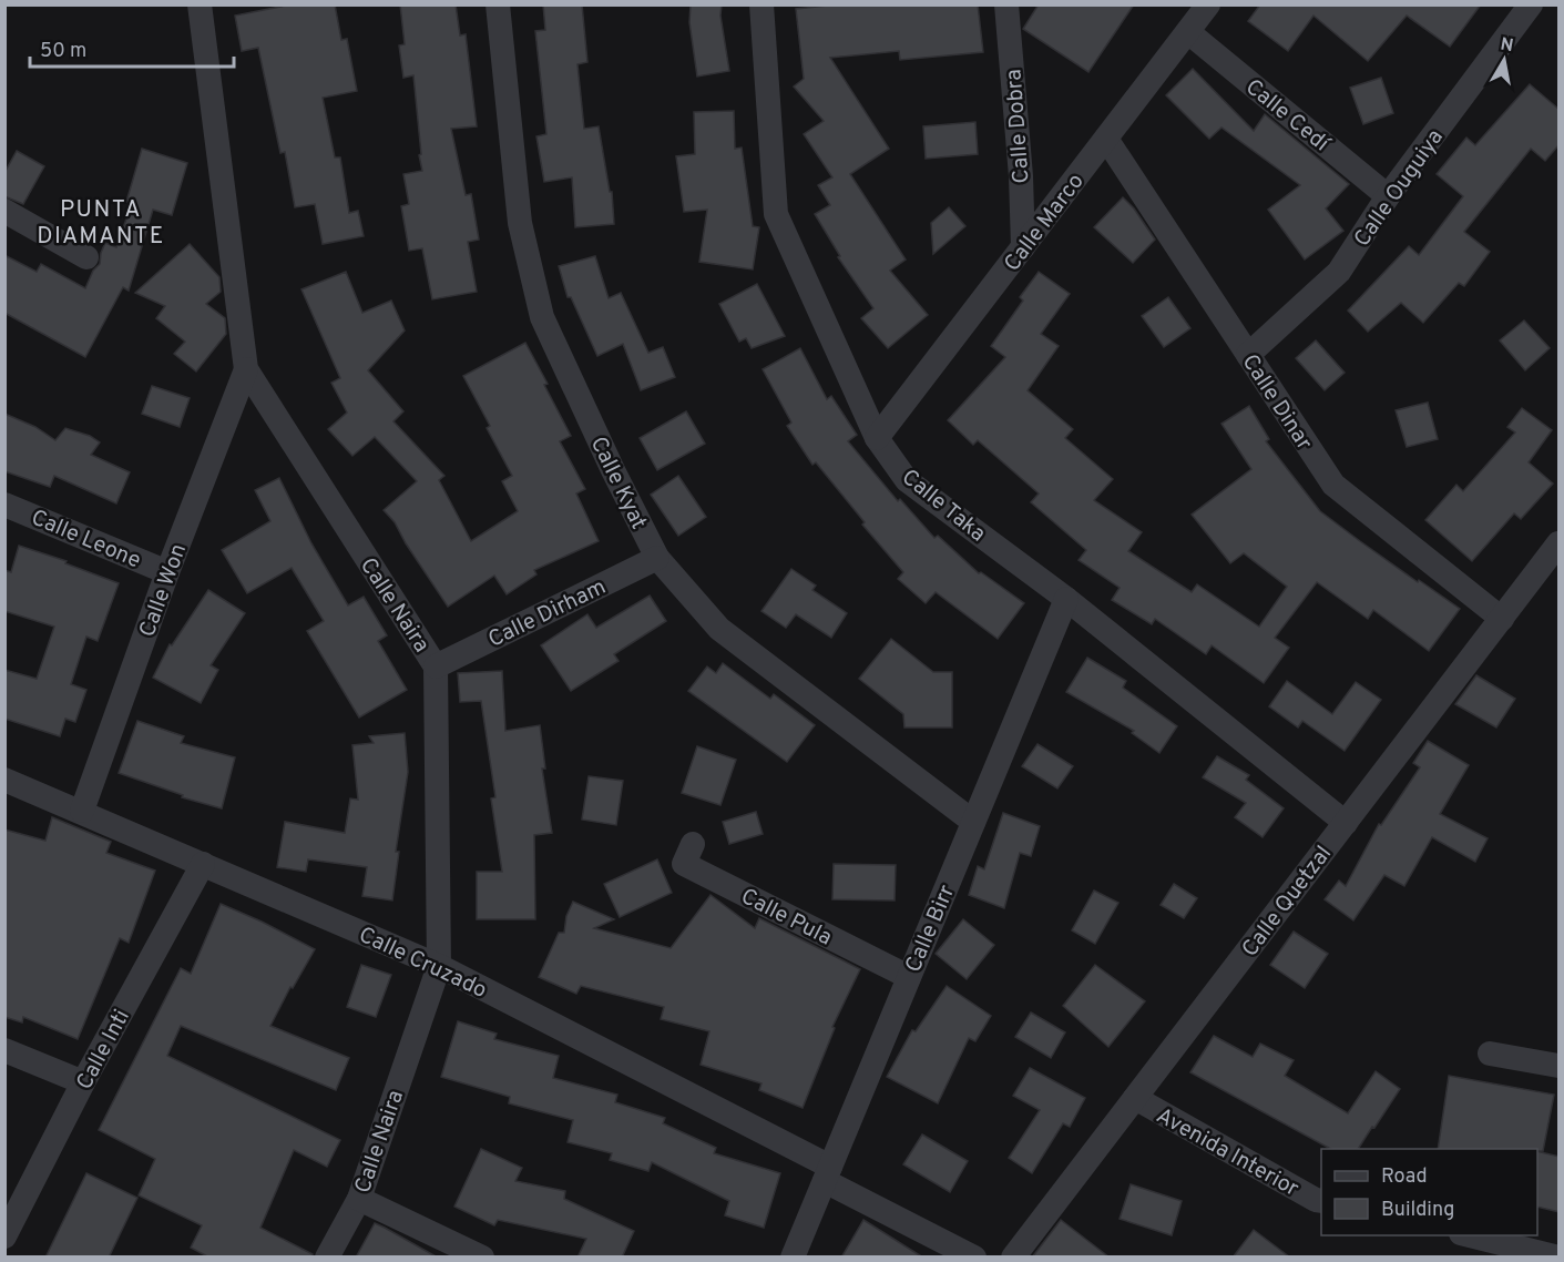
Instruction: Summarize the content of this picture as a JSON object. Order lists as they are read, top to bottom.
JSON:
{
  "streets": {
    "street": [
      "Calle Cedí",
      "Calle Dobra",
      "Calle Ouguiya",
      "Calle Marco",
      "Calle Dinar",
      "Calle Kyat",
      "Calle Taka",
      "Calle Leone",
      "Calle Won",
      "Calle Naira",
      "Calle Dirham",
      "Calle Quetzal",
      "Calle Pula",
      "Calle Birr",
      "Calle Cruzado",
      "Calle Inti",
      "Avenida Interior"
    ]
  },
  "crossings": [
    ["Calle Cedí", "Calle Ouguiya"],
    ["Calle Cedí", "Calle Marco"],
    ["Calle Dobra", "Calle Marco"],
    ["Calle Ouguiya", "Calle Dinar"],
    ["Calle Marco", "Calle Dinar"],
    ["Calle Marco", "Calle Taka"],
    ["Calle Dinar", "Calle Quetzal"],
    ["Calle Kyat", "Calle Dirham"],
    ["Calle Kyat", "Calle Birr"],
    ["Calle Taka", "Calle Quetzal"],
    ["Calle Taka", "Calle Birr"],
    ["Calle Leone", "Calle Won"],
    ["Calle Won", "Calle Naira"],
    ["Calle Won", "Calle Cruzado"],
    ["Calle Naira", "Calle Dirham"],
    ["Calle Naira", "Calle Cruzado"],
    ["Calle Quetzal", "Avenida Interior"],
    ["Calle Pula", "Calle Birr"],
    ["Calle Birr", "Calle Cruzado"],
    ["Calle Cruzado", "Calle Inti"]
  ],
  "districts": ["PUNTA DIAMANTE"],
  "legend": ["Road", "Building"],
  "scale_bar": "50 m",
  "north": "top"
}
